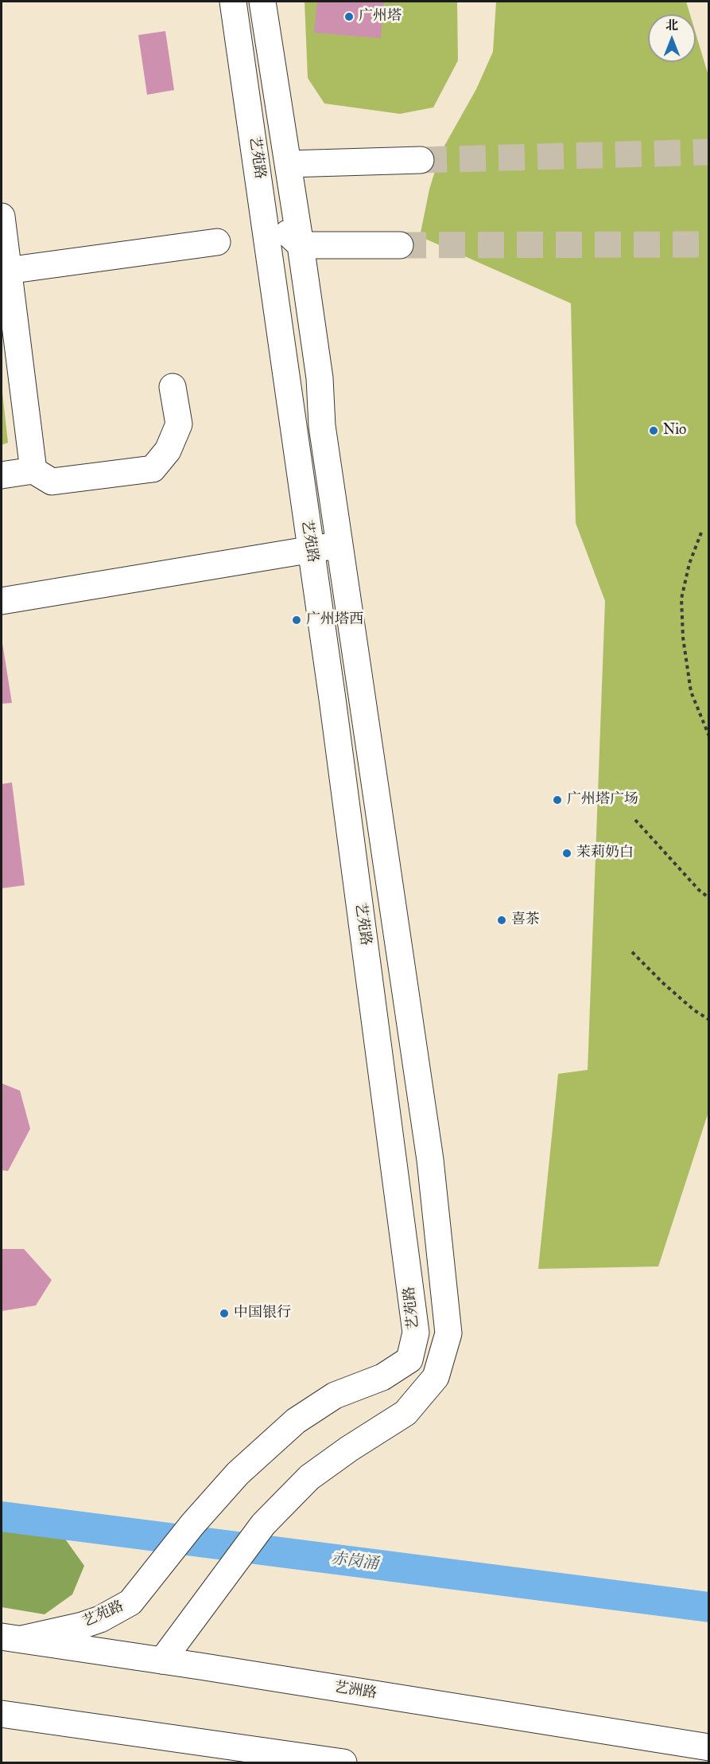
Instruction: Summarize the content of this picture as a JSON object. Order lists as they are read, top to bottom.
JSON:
{
  "streets": {
    "street": ["艺苑路", "艺洲路"]
  },
  "crossings": [
    ["艺苑路", "艺洲路"]
  ],
  "water": ["赤岗涌"],
  "places": [
    "广州塔",
    "Nio",
    "广州塔西",
    "广州塔广场",
    "茉莉奶白",
    "喜茶",
    "中国银行"
  ],
  "north": "top"
}
